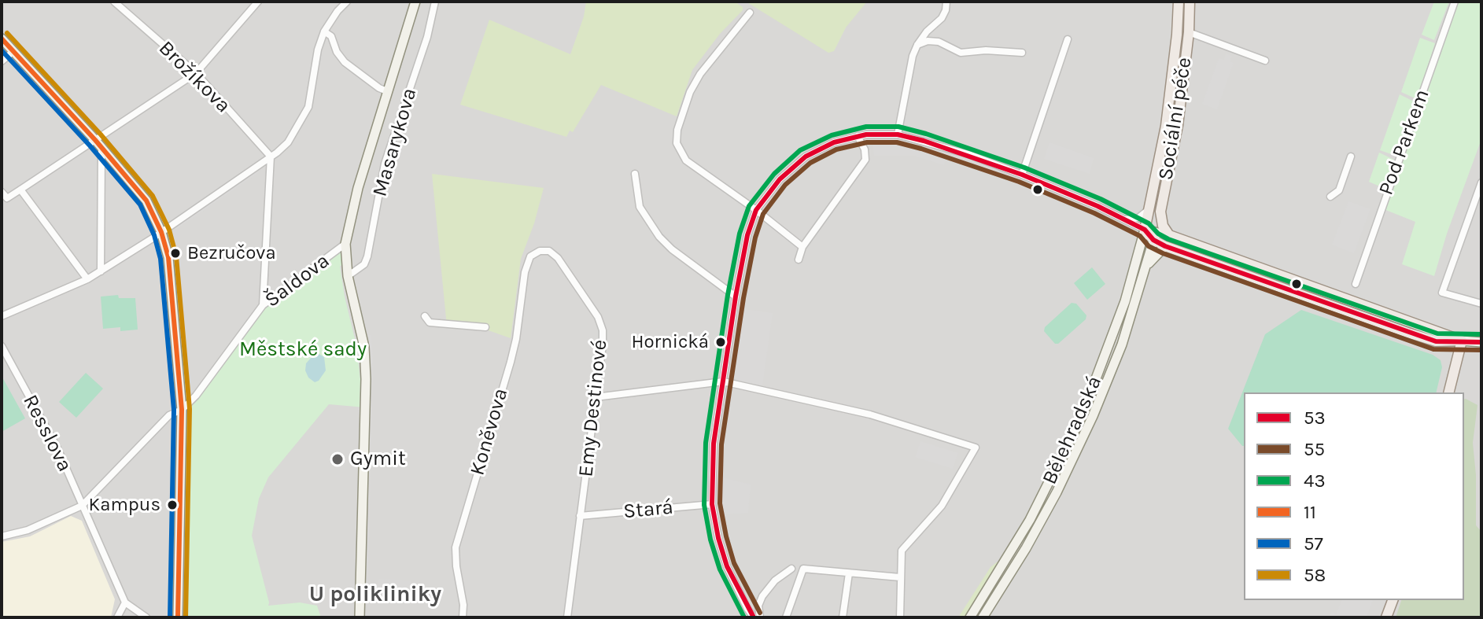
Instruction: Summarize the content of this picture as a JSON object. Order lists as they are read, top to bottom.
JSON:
{
  "streets": {
    "main road": ["Sociální péče"],
    "street": [
      "Brožíkova",
      "Masarykova",
      "Pod Parkem",
      "Šaldova",
      "Emy Destinové",
      "Bělehradská",
      "Koněvova",
      "Resslova",
      "Stará"
    ]
  },
  "crossings": [
    ["Sociální péče", "Bělehradská"],
    ["Masarykova", "Šaldova"],
    ["Šaldova", "Resslova"],
    ["Emy Destinové", "Koněvova"],
    ["Emy Destinové", "Stará"]
  ],
  "districts": ["U polikliniky"],
  "parks": ["Městské sady"],
  "places": [
    "Bezručova",
    "Hornická",
    "Gymit",
    "Kampus"
  ],
  "lines": [
    "transit line 58",
    "transit line 11",
    "transit line 57",
    "transit line 43",
    "transit line 53",
    "transit line 55"
  ],
  "legend": [
    "53",
    "55",
    "43",
    "11",
    "57",
    "58"
  ]
}
